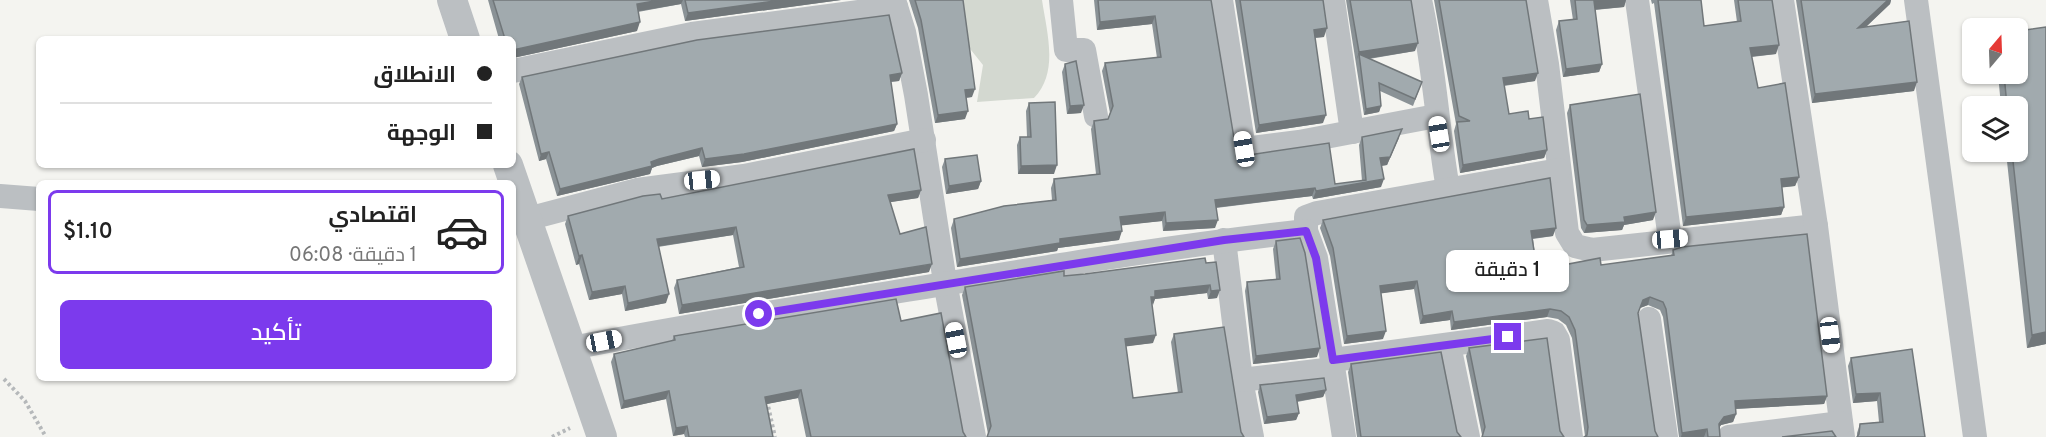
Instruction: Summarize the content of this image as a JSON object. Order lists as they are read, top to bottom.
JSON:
{
  "north": "top",
  "page": {
    "banner": ["الانطلاق", "الوجهة"],
    "list": [
      {
        "name": "اقتصادي",
        "note": "1 دقيقة · 06:08",
        "value": "$1.10"
      }
    ],
    "bubble": "1 دقيقة",
    "buttons": "تأكيد"
  }
}
